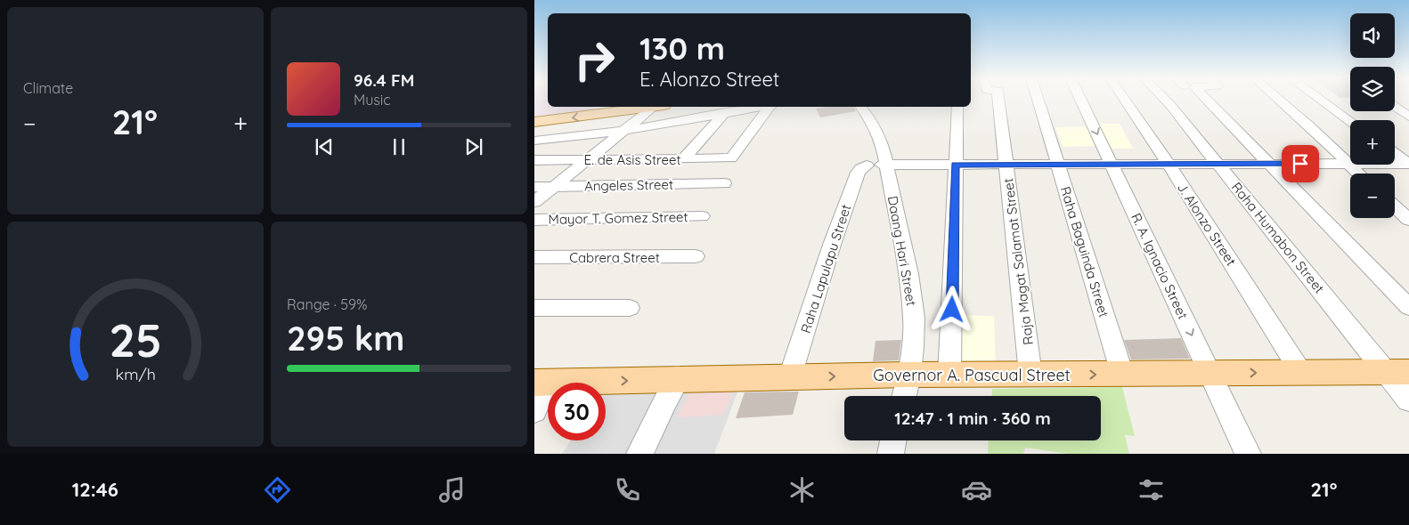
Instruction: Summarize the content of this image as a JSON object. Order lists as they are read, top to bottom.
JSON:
{
  "streets": {
    "main road": ["Governor A. Pascual Street"],
    "street": [
      "E. de Asis Street",
      "Angeles Street",
      "Mayor T. Gomez Street",
      "J. Alonzo Street",
      "Raha Humabon Street",
      "Daang Hari Street",
      "Raha Baguinda Street",
      "Cabrera Street",
      "Raja Magat Salamat Street",
      "R. A. Ignacio Street",
      "Raha Lapulapu Street"
    ]
  },
  "crossings": [
    ["J. Alonzo Street", "Governor A. Pascual Street"],
    ["Raha Humabon Street", "Governor A. Pascual Street"],
    ["Daang Hari Street", "Raha Lapulapu Street"],
    ["Daang Hari Street", "Governor A. Pascual Street"],
    ["Raha Baguinda Street", "Governor A. Pascual Street"],
    ["Raja Magat Salamat Street", "Governor A. Pascual Street"],
    ["R. A. Ignacio Street", "Governor A. Pascual Street"],
    ["Raha Lapulapu Street", "Governor A. Pascual Street"]
  ],
  "one_way": ["Governor A. Pascual Street"],
  "page": {
    "tile": [
      "Climate",
      ["Range · 59%", "295 km"]
    ],
    "map_buttons": ["+", "−"],
    "turn": ["130 m", "E. Alonzo Street"],
    "song": ["96.4 FM", "Music"],
    "heat": ["−", "21°", "+"],
    "limit": "30",
    "trip": "12:47 · 1 min · 360 m",
    "tabs": ["12:46", "21°"],
    "gauge": ["25", "km/h"]
  }
}
